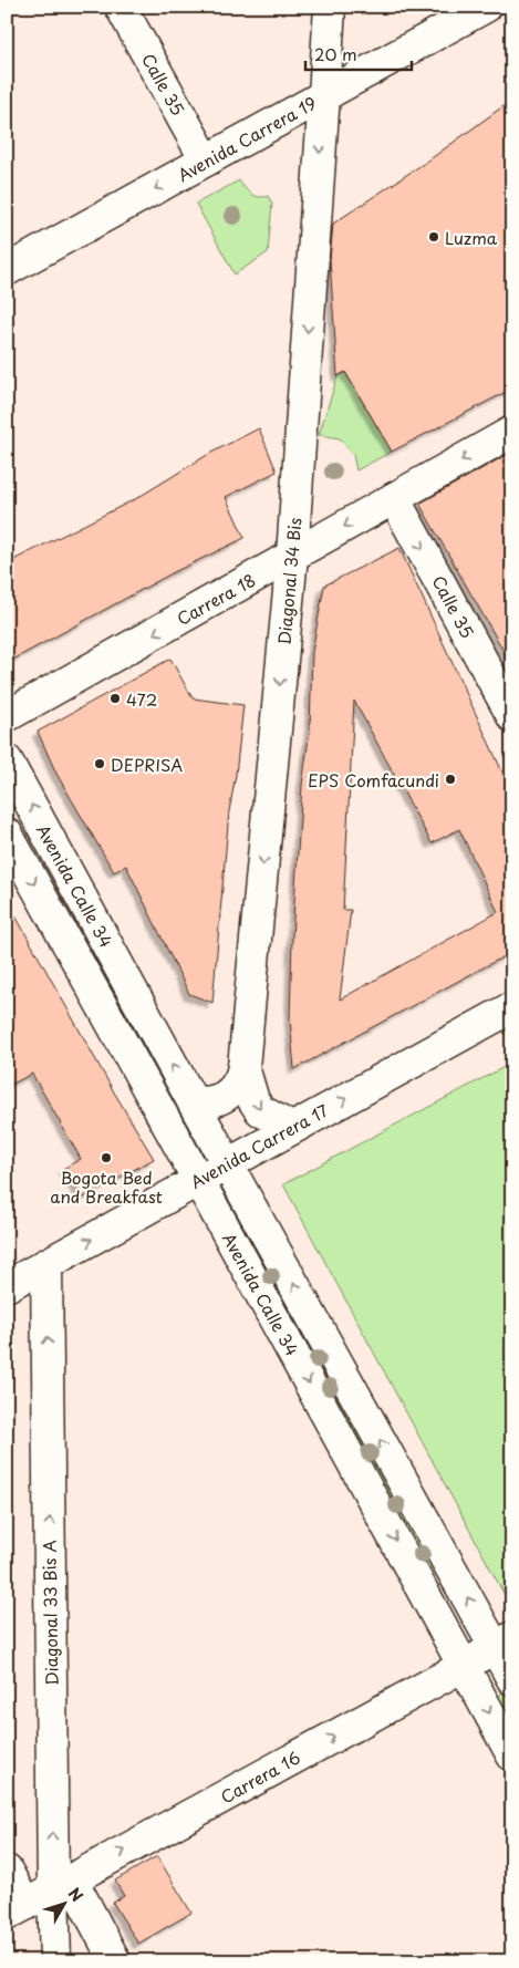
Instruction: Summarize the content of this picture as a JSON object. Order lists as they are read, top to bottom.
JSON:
{
  "streets": {
    "street": [
      "Calle 35",
      "Avenida Carrera 19",
      "Diagonal 34 Bis",
      "Carrera 18",
      "Avenida Calle 34",
      "Avenida Carrera 17",
      "Diagonal 33 Bis A",
      "Carrera 16"
    ]
  },
  "crossings": [
    ["Calle 35", "Avenida Carrera 19"],
    ["Calle 35", "Carrera 18"],
    ["Avenida Carrera 19", "Diagonal 34 Bis"],
    ["Diagonal 34 Bis", "Carrera 18"],
    ["Diagonal 34 Bis", "Avenida Calle 34"],
    ["Diagonal 34 Bis", "Avenida Carrera 17"],
    ["Avenida Calle 34", "Avenida Carrera 17"],
    ["Avenida Calle 34", "Carrera 16"],
    ["Avenida Carrera 17", "Diagonal 33 Bis A"],
    ["Diagonal 33 Bis A", "Carrera 16"]
  ],
  "one_way": [
    "Calle 35",
    "Avenida Carrera 19",
    "Diagonal 34 Bis",
    "Carrera 18",
    "Avenida Carrera 17",
    "Diagonal 33 Bis A",
    "Carrera 16"
  ],
  "places": [
    "Luzma",
    "472",
    "DEPRISA",
    "EPS Comfacundi",
    "Bogota Bed and Breakfast"
  ],
  "scale_bar": "20 m",
  "north": "top right"
}
